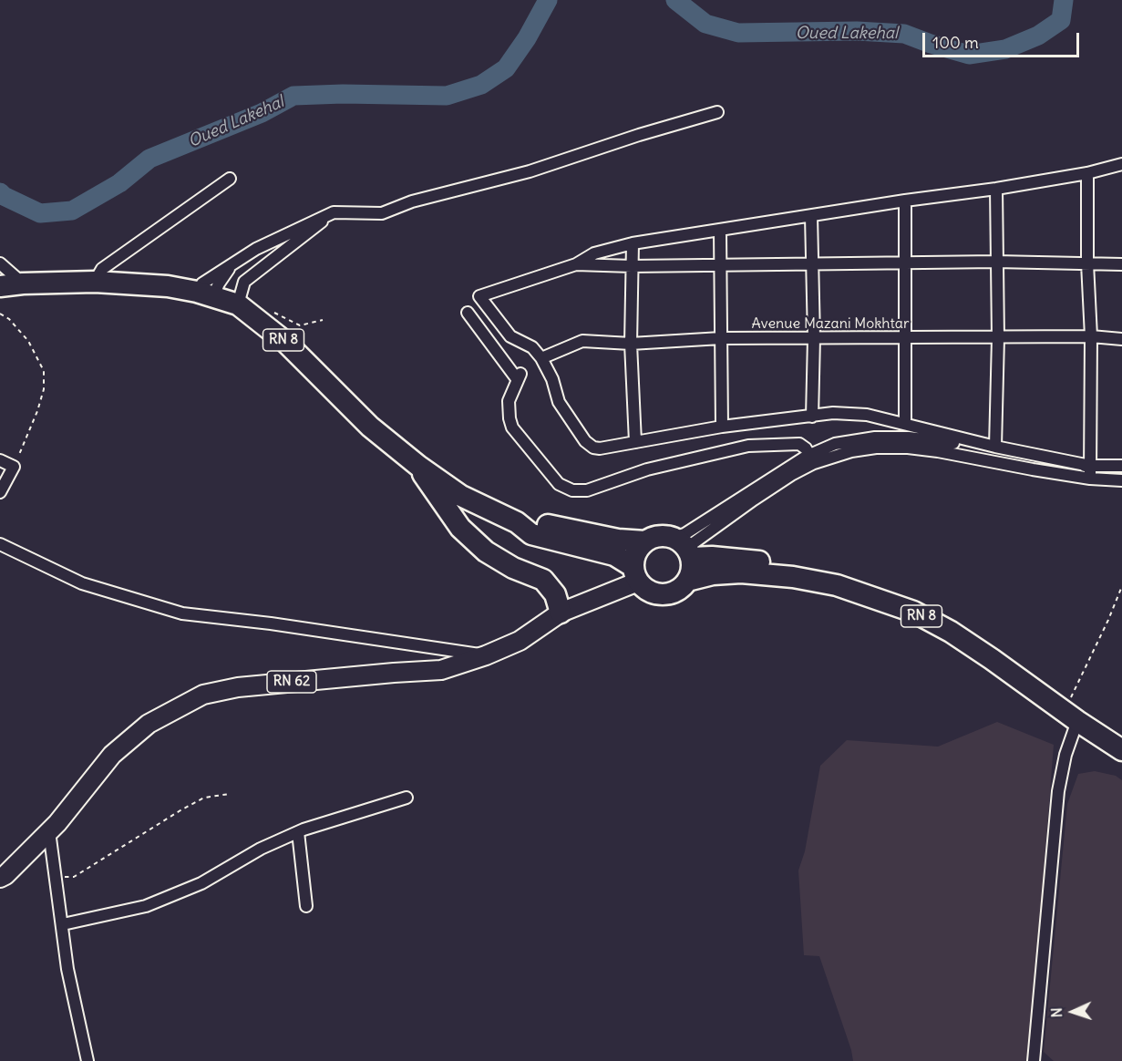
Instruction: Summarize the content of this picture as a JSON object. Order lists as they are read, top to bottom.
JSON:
{
  "streets": {
    "highway": ["RN 8"],
    "main road": ["RN 62"],
    "street": ["Avenue Mazani Mokhtar"]
  },
  "crossings": [
    ["RN 8", "RN 62"]
  ],
  "water": ["Oued Lakehal"],
  "scale_bar": "100 m",
  "north": "left"
}
